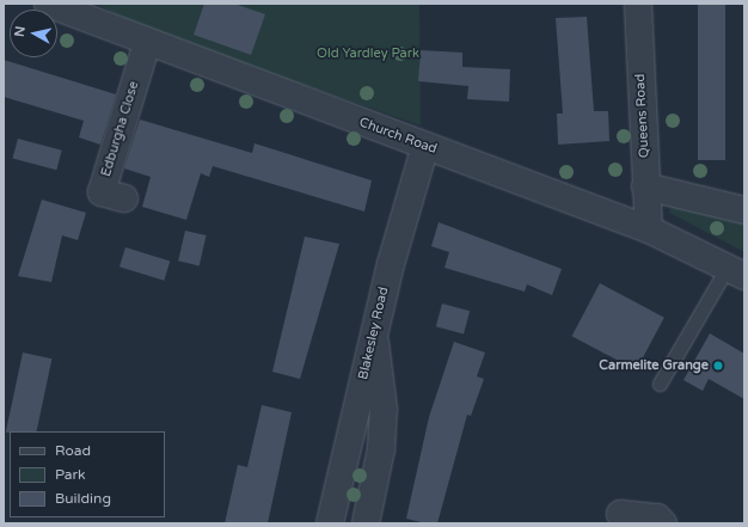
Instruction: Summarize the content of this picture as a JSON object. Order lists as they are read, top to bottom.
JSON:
{
  "streets": {
    "street": [
      "Queens Road",
      "Edburgha Close",
      "Church Road",
      "Blakesley Road"
    ]
  },
  "crossings": [
    ["Queens Road", "Church Road"],
    ["Edburgha Close", "Church Road"],
    ["Church Road", "Blakesley Road"]
  ],
  "parks": ["Old Yardley Park"],
  "places": ["Carmelite Grange"],
  "legend": ["Road", "Park", "Building"],
  "north": "left"
}
